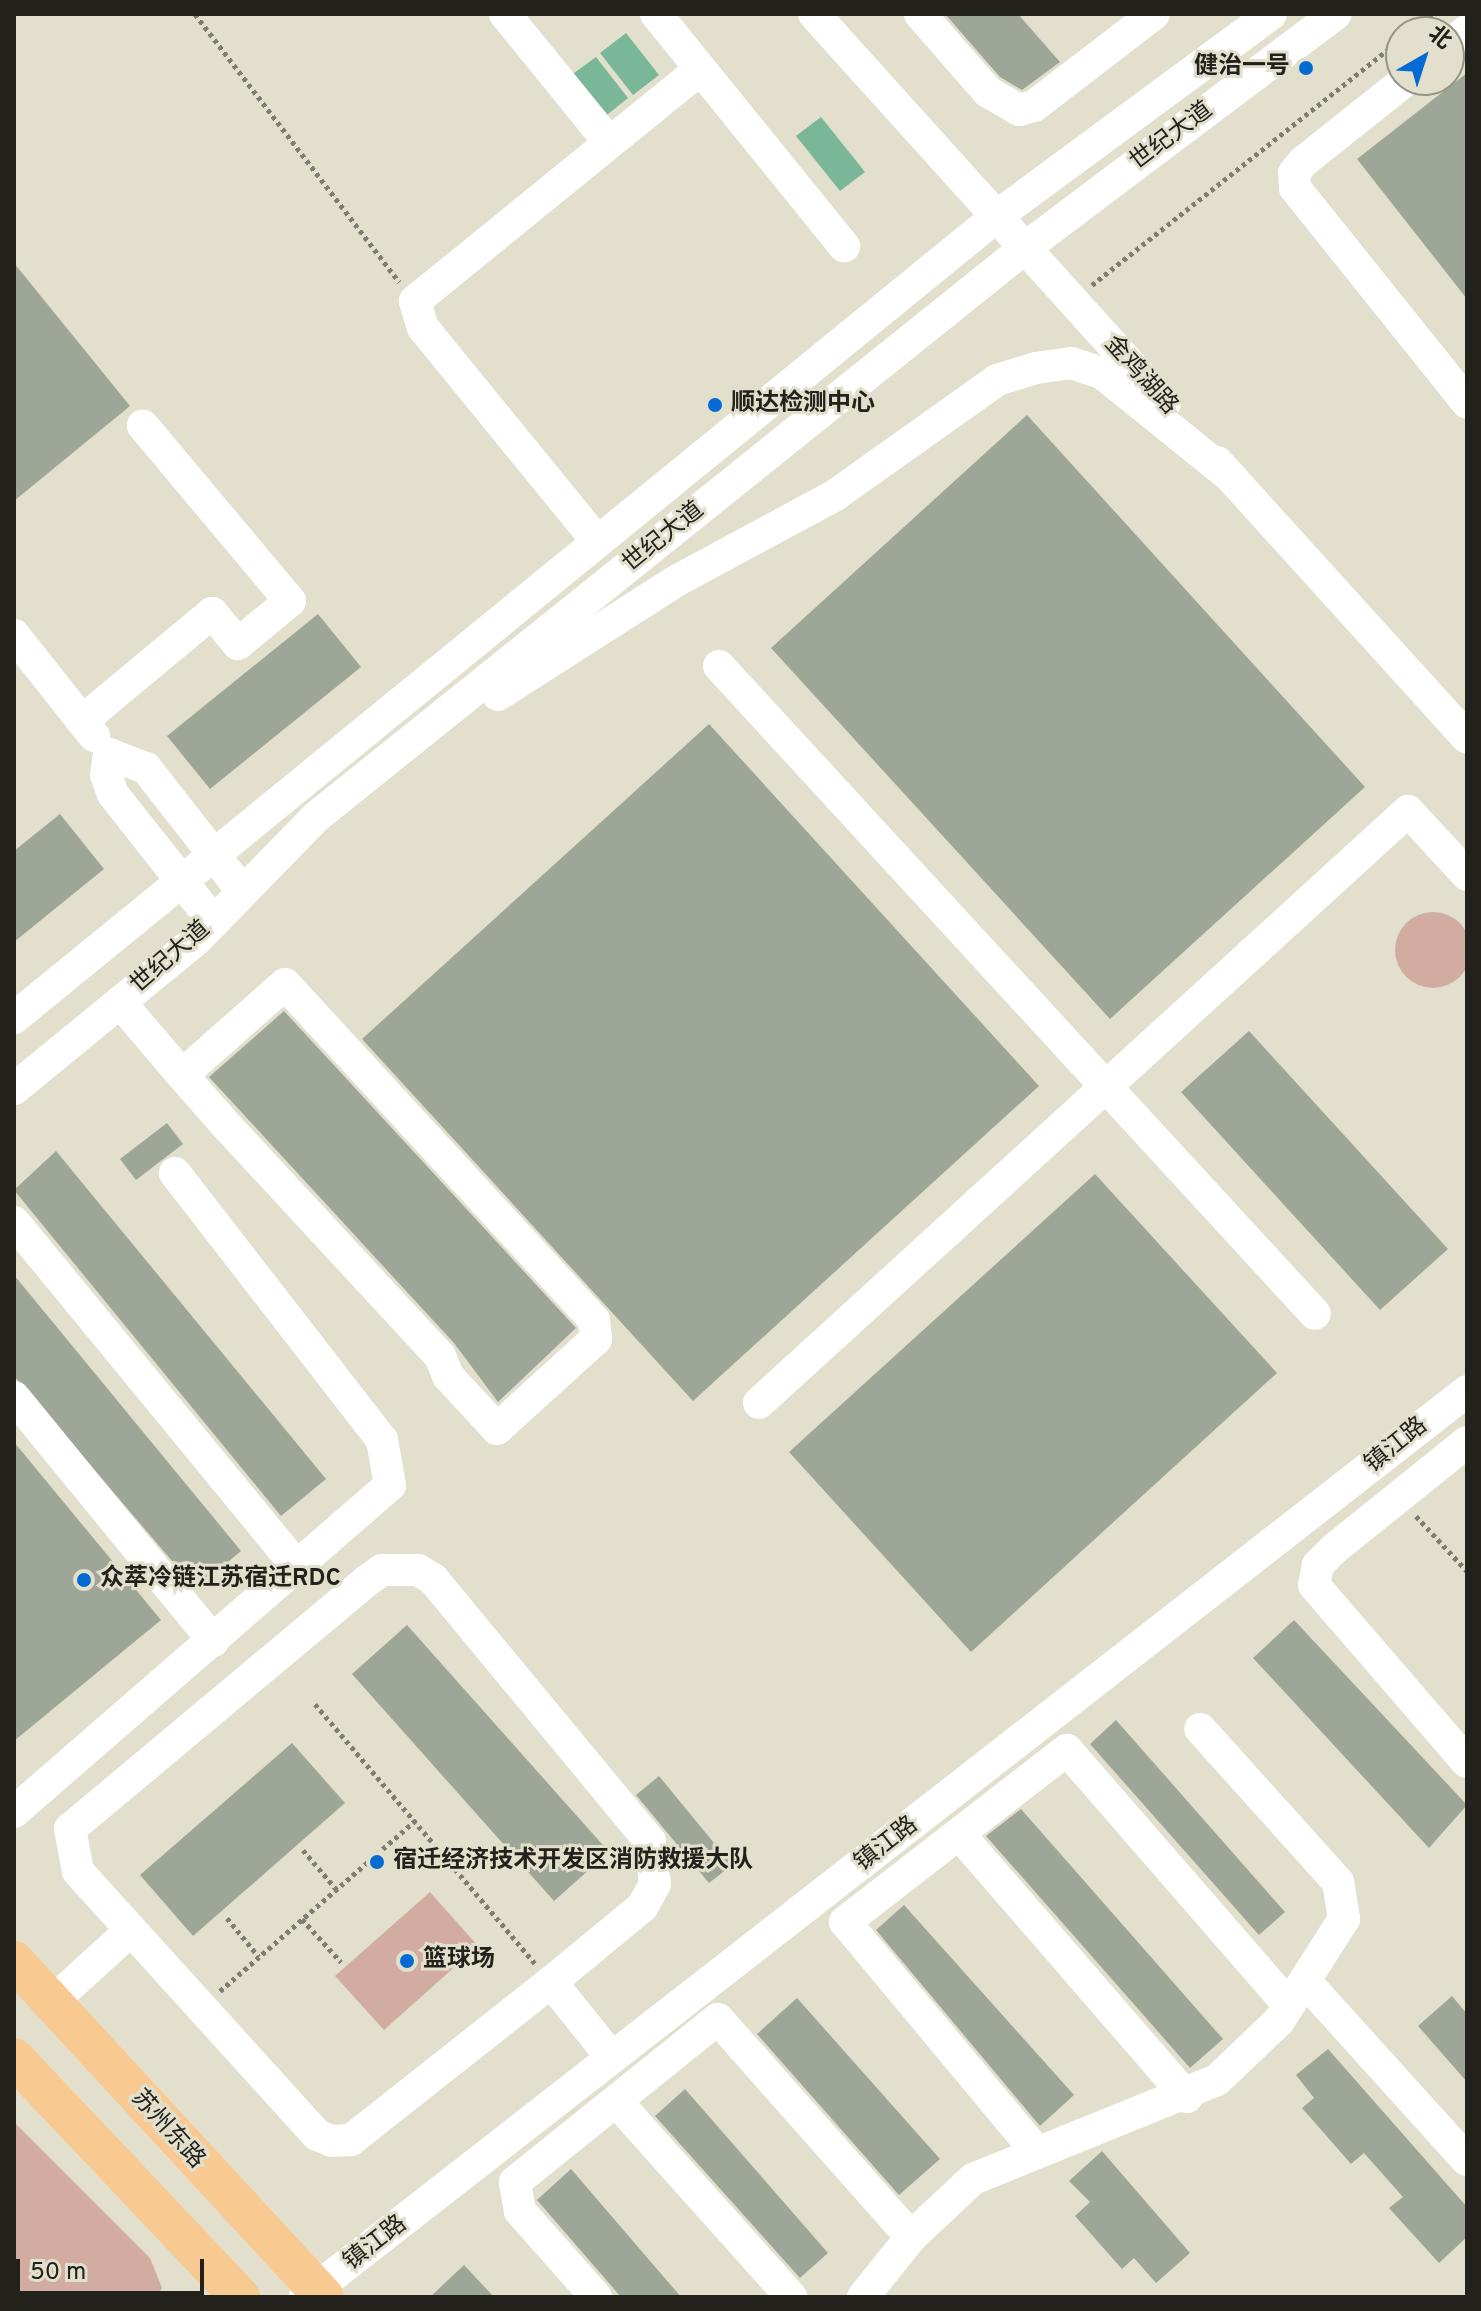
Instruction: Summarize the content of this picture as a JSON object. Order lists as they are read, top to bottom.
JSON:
{
  "streets": {
    "main road": ["苏州东路"],
    "street": ["世纪大道", "金鸡湖路", "镇江路"]
  },
  "crossings": [
    ["世纪大道", "金鸡湖路"],
    ["镇江路", "苏州东路"]
  ],
  "places": [
    "健治一号",
    "顺达检测中心",
    "众萃冷链江苏宿迁RDC",
    "宿迁经济技术开发区消防救援大队",
    "篮球场"
  ],
  "scale_bar": "50 m",
  "north": "top right"
}
